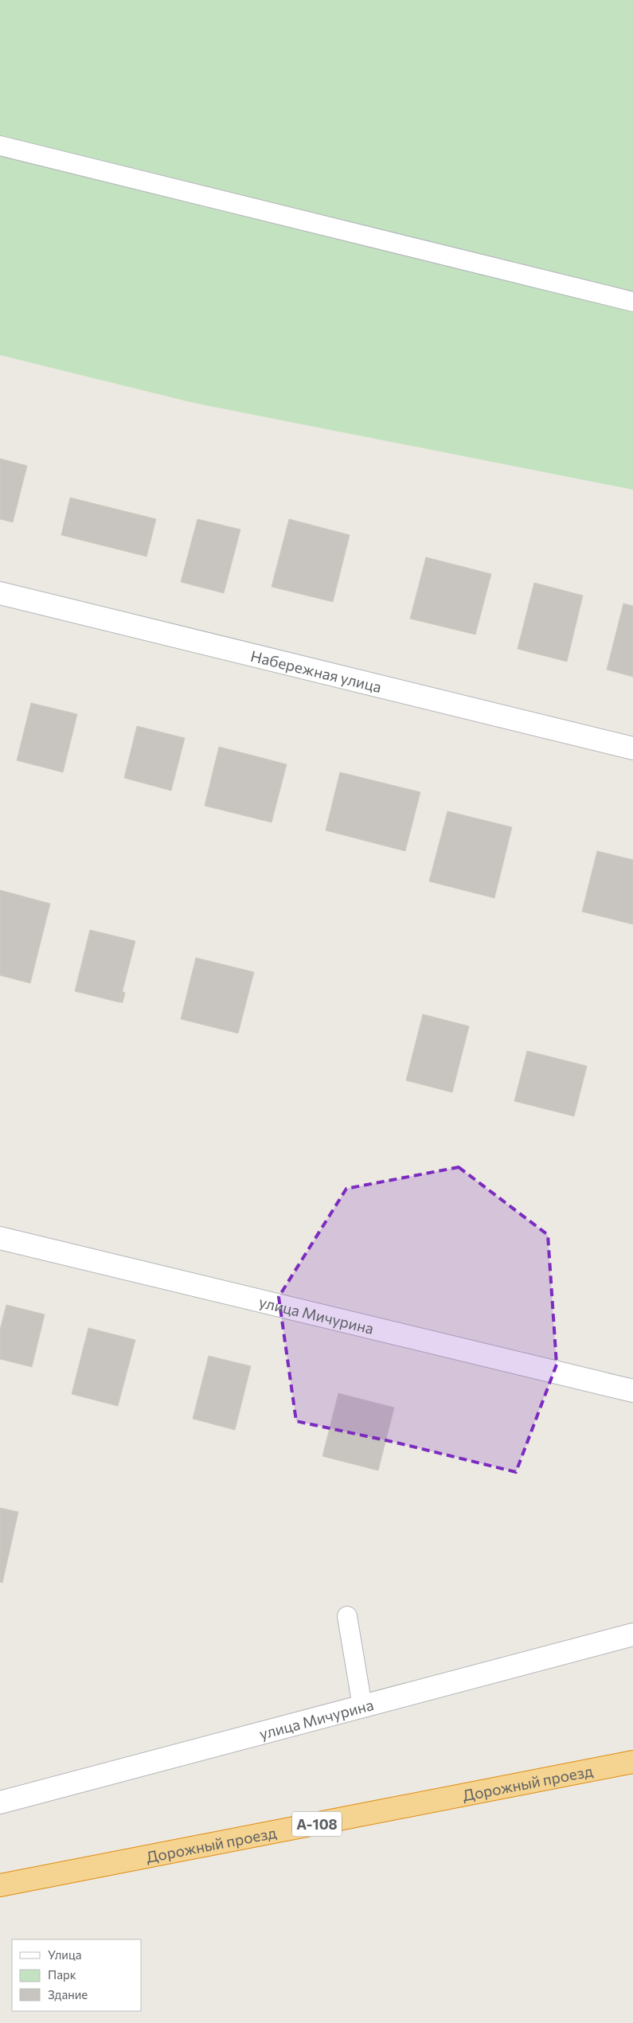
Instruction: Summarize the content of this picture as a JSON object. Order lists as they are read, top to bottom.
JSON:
{
  "streets": {
    "highway": ["Дорожный проезд", "А-108"],
    "street": ["Набережная улица", "улица Мичурина"]
  },
  "legend": ["Улица", "Парк", "Здание"]
}
